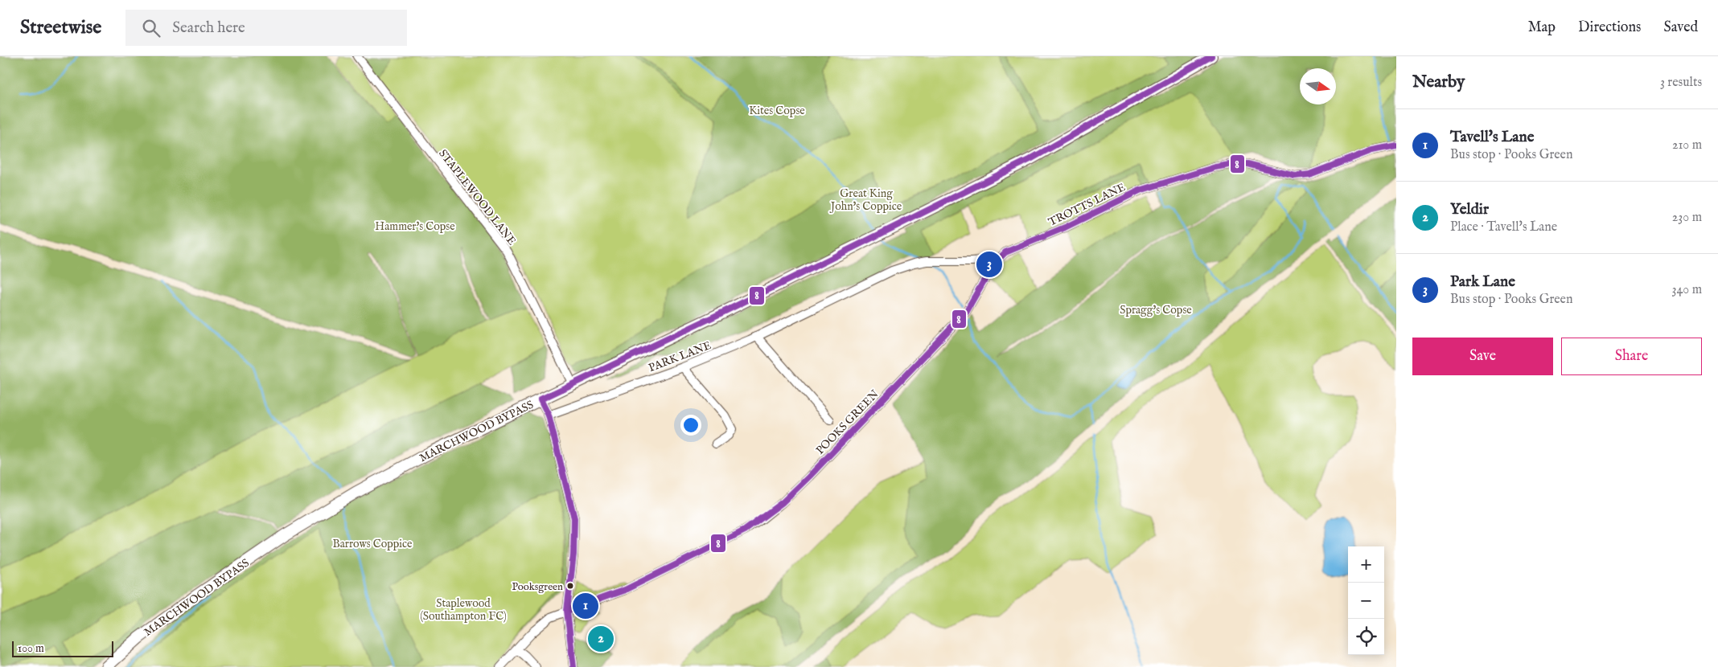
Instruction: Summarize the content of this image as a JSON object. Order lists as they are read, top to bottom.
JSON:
{
  "streets": {
    "main road": ["MARCHWOOD BYPASS"],
    "street": [
      "STAPLEWOOD LANE",
      "TROTTS LANE",
      "PARK LANE",
      "POOKS GREEN"
    ]
  },
  "crossings": [
    ["STAPLEWOOD LANE", "MARCHWOOD BYPASS"],
    ["TROTTS LANE", "PARK LANE"],
    ["TROTTS LANE", "POOKS GREEN"],
    ["PARK LANE", "POOKS GREEN"]
  ],
  "parks": [
    "Kites Copse",
    "Great King John's Coppice",
    "Hammer's Copse",
    "Spragg's Copse",
    "Barrows Coppice",
    "Staplewood (Southampton FC)"
  ],
  "places": ["Pooksgreen"],
  "lines": ["transit line 8"],
  "scale_bar": "100 m",
  "north": "right",
  "page": {
    "header": "Streetwise",
    "search": "Search here",
    "nav": ["Map", "Directions", "Saved"],
    "heading": ["Nearby", "3 results"],
    "list": [
      {
        "mark": "1",
        "name": "Tavell's Lane",
        "note": "Bus stop · Pooks Green",
        "value": "210 m"
      },
      {
        "mark": "2",
        "name": "Yeldir",
        "note": "Place · Tavell's Lane",
        "value": "230 m"
      },
      {
        "mark": "3",
        "name": "Park Lane",
        "note": "Bus stop · Pooks Green",
        "value": "340 m"
      }
    ],
    "pins": ["3", "1", "2"],
    "buttons": ["Save", "Share"],
    "map_buttons": ["+", "−"],
    "scale": "100 m"
  }
}
